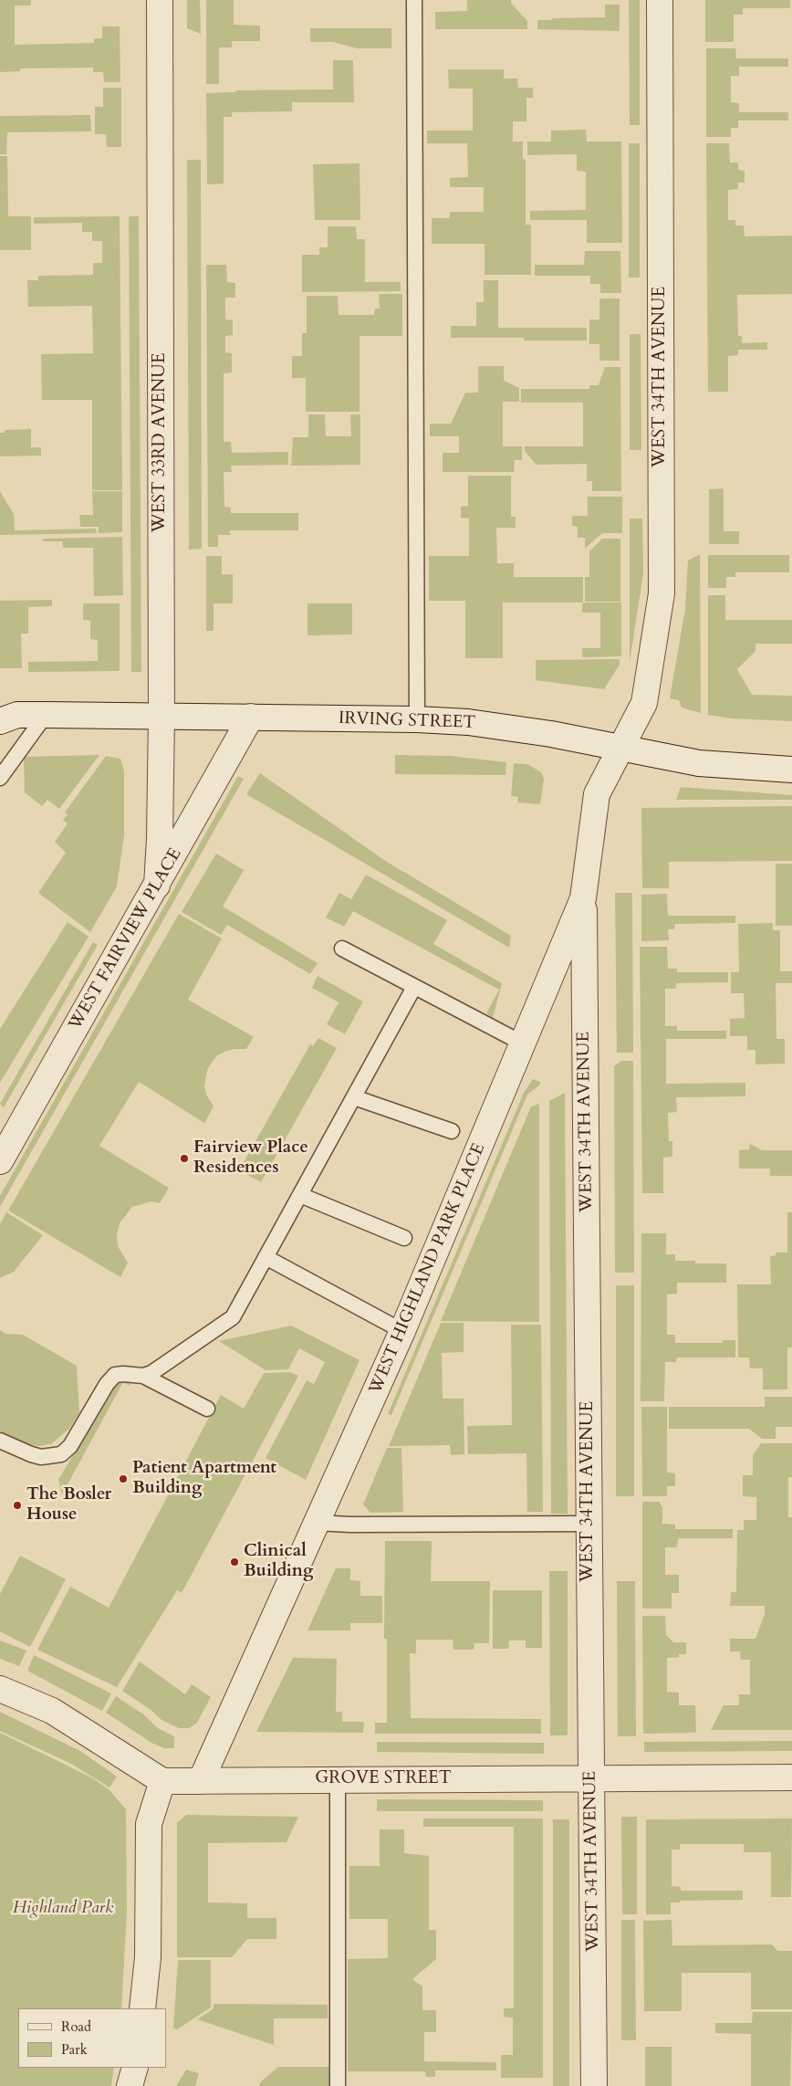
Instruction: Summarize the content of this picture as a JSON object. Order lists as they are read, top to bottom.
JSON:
{
  "streets": {
    "street": [
      "WEST 34TH AVENUE",
      "WEST 33RD AVENUE",
      "IRVING STREET",
      "WEST FAIRVIEW PLACE",
      "WEST HIGHLAND PARK PLACE",
      "GROVE STREET"
    ]
  },
  "crossings": [
    ["WEST 34TH AVENUE", "IRVING STREET"],
    ["WEST 34TH AVENUE", "WEST HIGHLAND PARK PLACE"],
    ["WEST 34TH AVENUE", "GROVE STREET"],
    ["WEST 33RD AVENUE", "IRVING STREET"],
    ["WEST 33RD AVENUE", "WEST FAIRVIEW PLACE"],
    ["IRVING STREET", "WEST FAIRVIEW PLACE"],
    ["IRVING STREET", "WEST HIGHLAND PARK PLACE"],
    ["WEST HIGHLAND PARK PLACE", "GROVE STREET"]
  ],
  "parks": ["Highland Park"],
  "places": [
    "Fairview Place Residences",
    "Patient Apartment Building",
    "The Bosler House",
    "Clinical Building"
  ],
  "legend": ["Road", "Park"]
}
